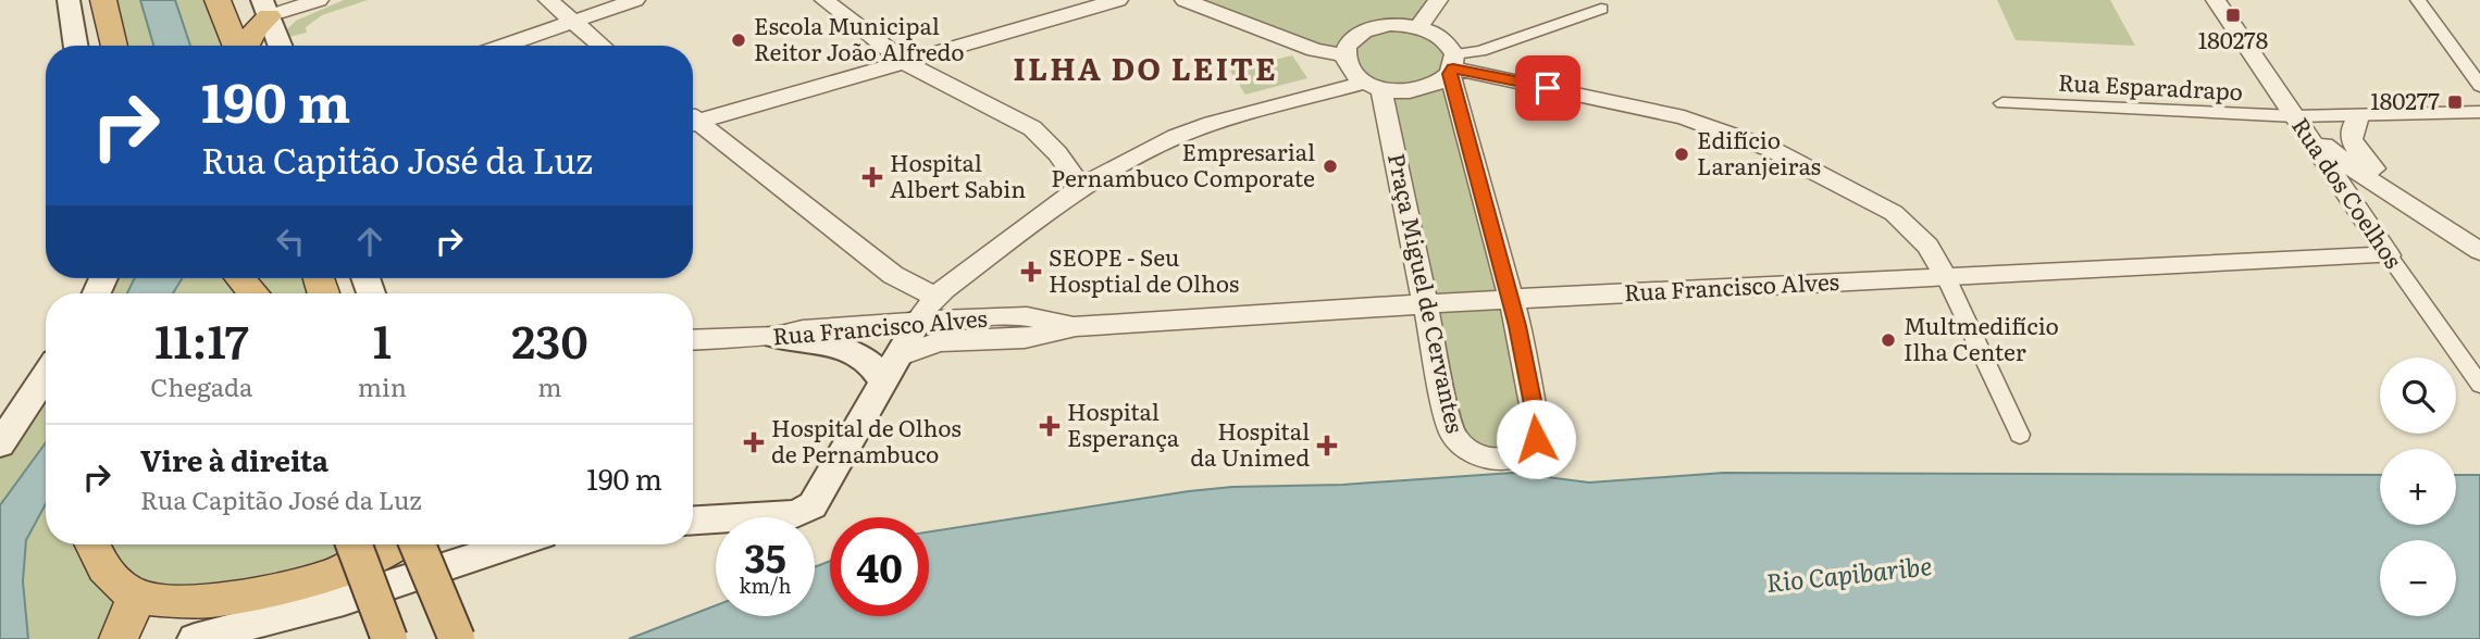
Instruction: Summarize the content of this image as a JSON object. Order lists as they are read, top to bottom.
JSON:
{
  "streets": {
    "street": [
      "Rua Esparadrapo",
      "Rua dos Coelhos",
      "Rua Francisco Alves",
      "Praça Miguel de Cervantes"
    ]
  },
  "crossings": [
    ["Rua Esparadrapo", "Rua dos Coelhos"],
    ["Rua dos Coelhos", "Rua Francisco Alves"],
    ["Rua Francisco Alves", "Praça Miguel de Cervantes"]
  ],
  "districts": ["ILHA DO LEITE"],
  "water": ["Rio Capibaribe"],
  "places": {
    "transit": ["180278", "180277"],
    "other": [
      "Escola Municipal Reitor João Alfredo",
      "Edifício Laranjeiras",
      "Empresarial Pernambuco Comporate",
      "Multmedifício Ilha Center"
    ],
    "health": [
      "Hospital Albert Sabin",
      "SEOPE - Seu Hosptial de Olhos",
      "Hospital Esperança",
      "Hospital de Olhos de Pernambuco",
      "Hospital da Unimed"
    ]
  },
  "page": {
    "turn": ["190 m", "Rua Capitão José da Luz"],
    "eta": [
      "11:17",
      "Chegada",
      "1",
      "min",
      "230",
      "m"
    ],
    "map_buttons": ["+", "−"],
    "list": [
      {
        "name": "Vire à direita",
        "note": "Rua Capitão José da Luz",
        "value": "190 m"
      }
    ],
    "speed": "35 km/h",
    "limit": "40"
  }
}
